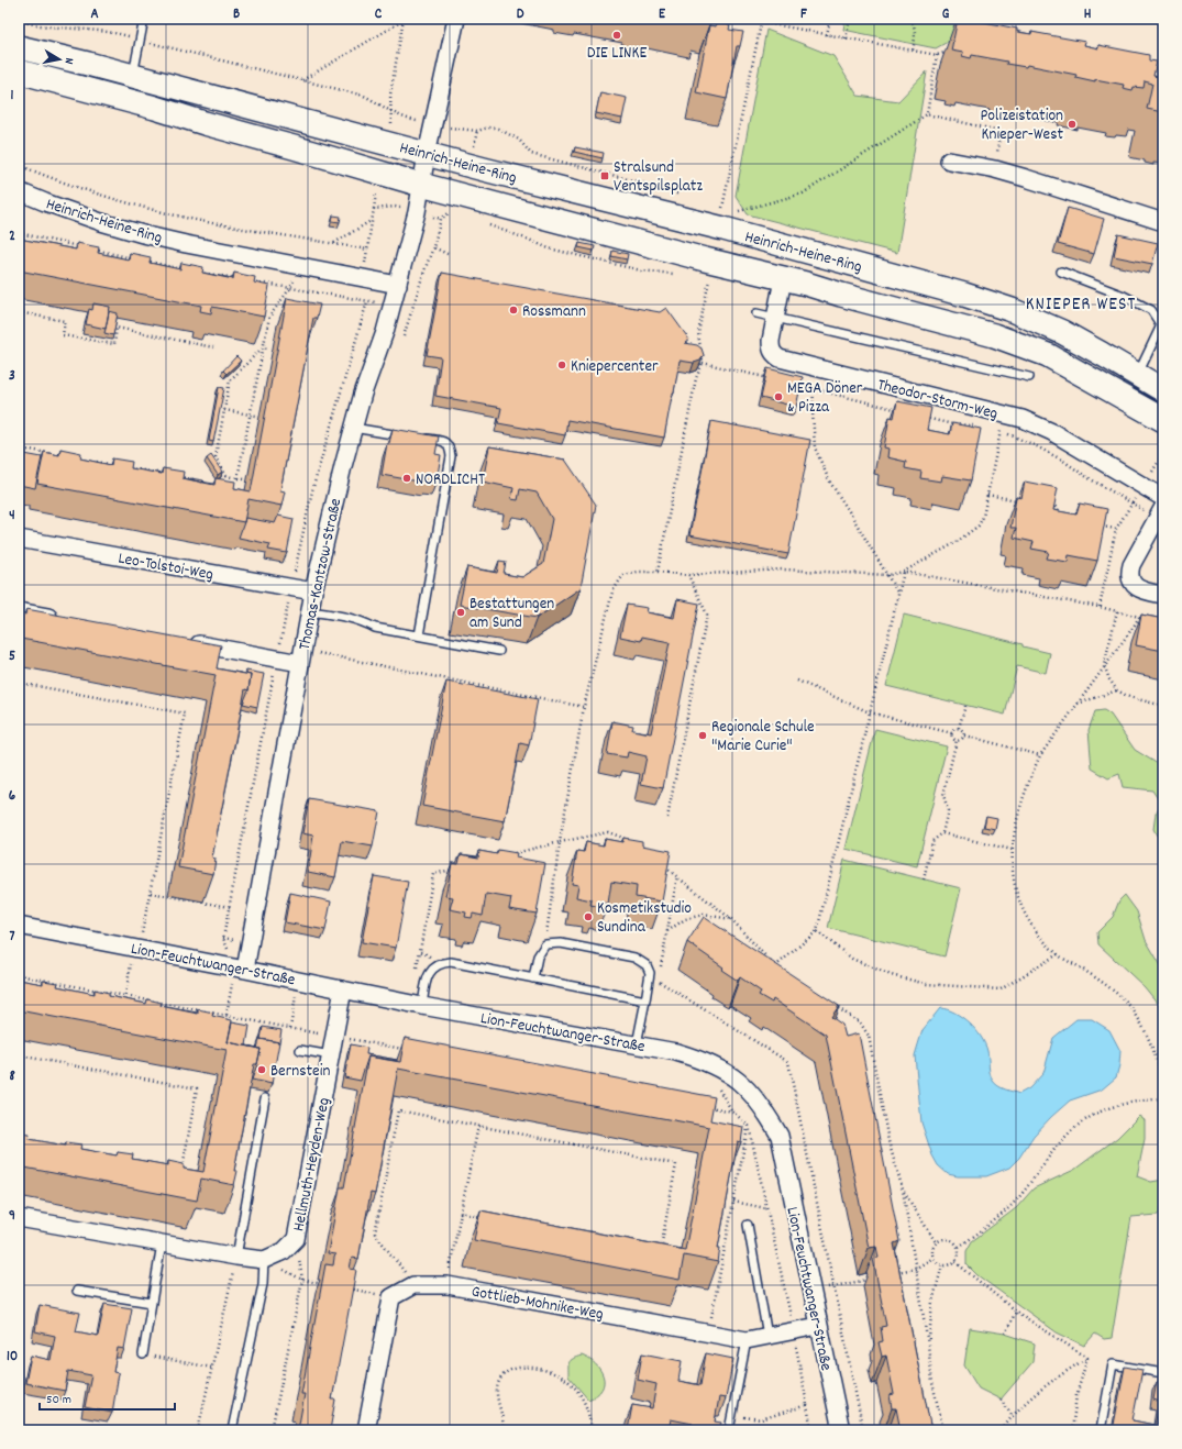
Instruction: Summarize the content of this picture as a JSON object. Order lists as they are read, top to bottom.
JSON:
{
  "streets": {
    "main road": ["Heinrich-Heine-Ring"],
    "street": [
      "Theodor-Storm-Weg",
      "Leo-Tolstoi-Weg",
      "Thomas-Kantzow-Straße",
      "Lion-Feuchtwanger-Straße",
      "Hellmuth-Heyden-Weg",
      "Gottlieb-Mohnike-Weg"
    ]
  },
  "crossings": [
    ["Heinrich-Heine-Ring", "Theodor-Storm-Weg"],
    ["Heinrich-Heine-Ring", "Thomas-Kantzow-Straße"],
    ["Leo-Tolstoi-Weg", "Thomas-Kantzow-Straße"],
    ["Thomas-Kantzow-Straße", "Lion-Feuchtwanger-Straße"],
    ["Lion-Feuchtwanger-Straße", "Hellmuth-Heyden-Weg"],
    ["Lion-Feuchtwanger-Straße", "Gottlieb-Mohnike-Weg"]
  ],
  "districts": ["KNIEPER WEST"],
  "places": {
    "other": [
      "DIE LINKE",
      "Polizeistation Knieper-West",
      "Rossmann",
      "Kniepercenter",
      "MEGA Döner & Pizza",
      "NORDLICHT",
      "Bestattungen am Sund",
      "Regionale Schule \"Marie Curie\"",
      "Kosmetikstudio Sundina",
      "Bernstein"
    ],
    "transit": ["Stralsund Ventspilsplatz"]
  },
  "scale_bar": "50 m",
  "north": "right",
  "grid": {
    "columns": [
      "A",
      "B",
      "C",
      "D",
      "E",
      "F",
      "G",
      "H"
    ],
    "rows": [
      "1",
      "2",
      "3",
      "4",
      "5",
      "6",
      "7",
      "8",
      "9",
      "10"
    ]
  }
}
